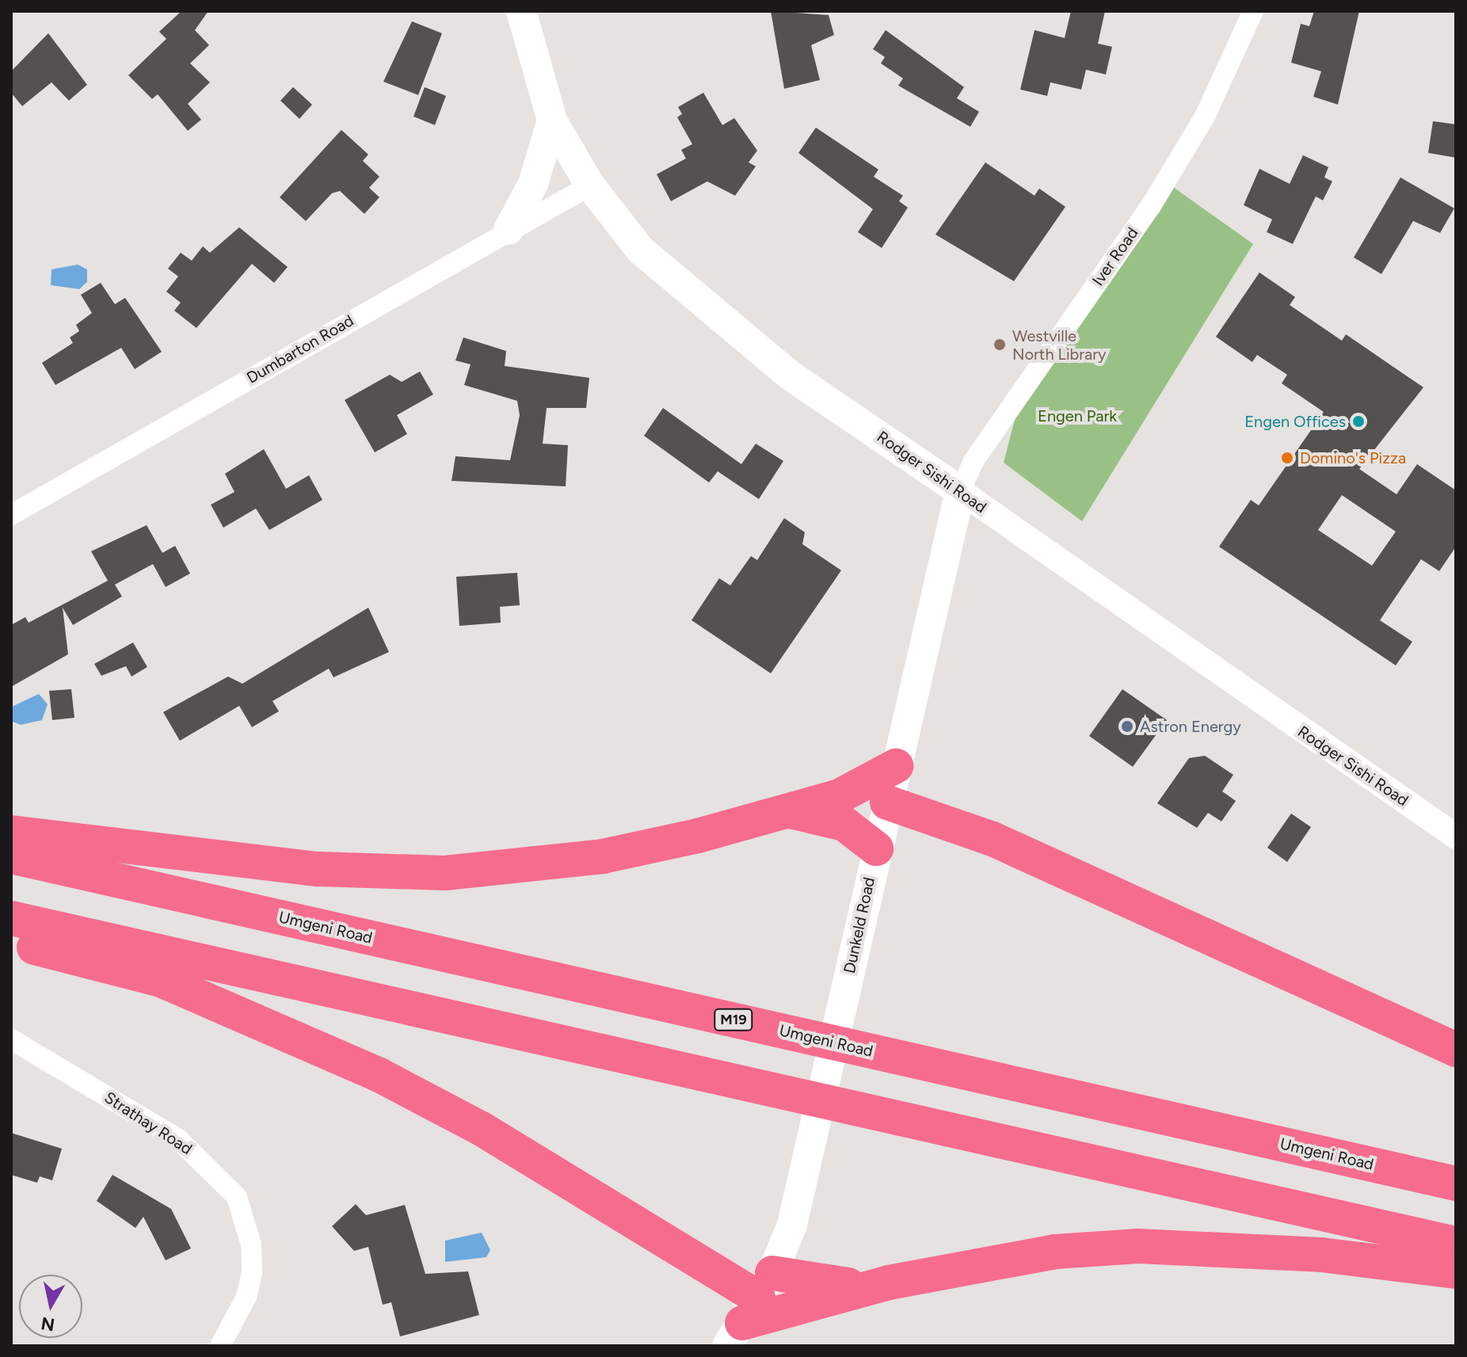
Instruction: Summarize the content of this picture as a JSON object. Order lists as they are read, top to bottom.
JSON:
{
  "streets": {
    "highway": ["Umgeni Road", "M19"],
    "main road": ["Rodger Sishi Road", "Dunkeld Road"],
    "street": ["Iver Road", "Dumbarton Road", "Strathay Road"]
  },
  "crossings": [
    ["Iver Road", "Rodger Sishi Road"],
    ["Iver Road", "Dunkeld Road"],
    ["Dumbarton Road", "Rodger Sishi Road"],
    ["Rodger Sishi Road", "Dunkeld Road"]
  ],
  "parks": ["Engen Park"],
  "places": [
    "Westville North Library",
    "Engen Offices",
    "Domino's Pizza",
    "Astron Energy"
  ],
  "north": "bottom"
}
